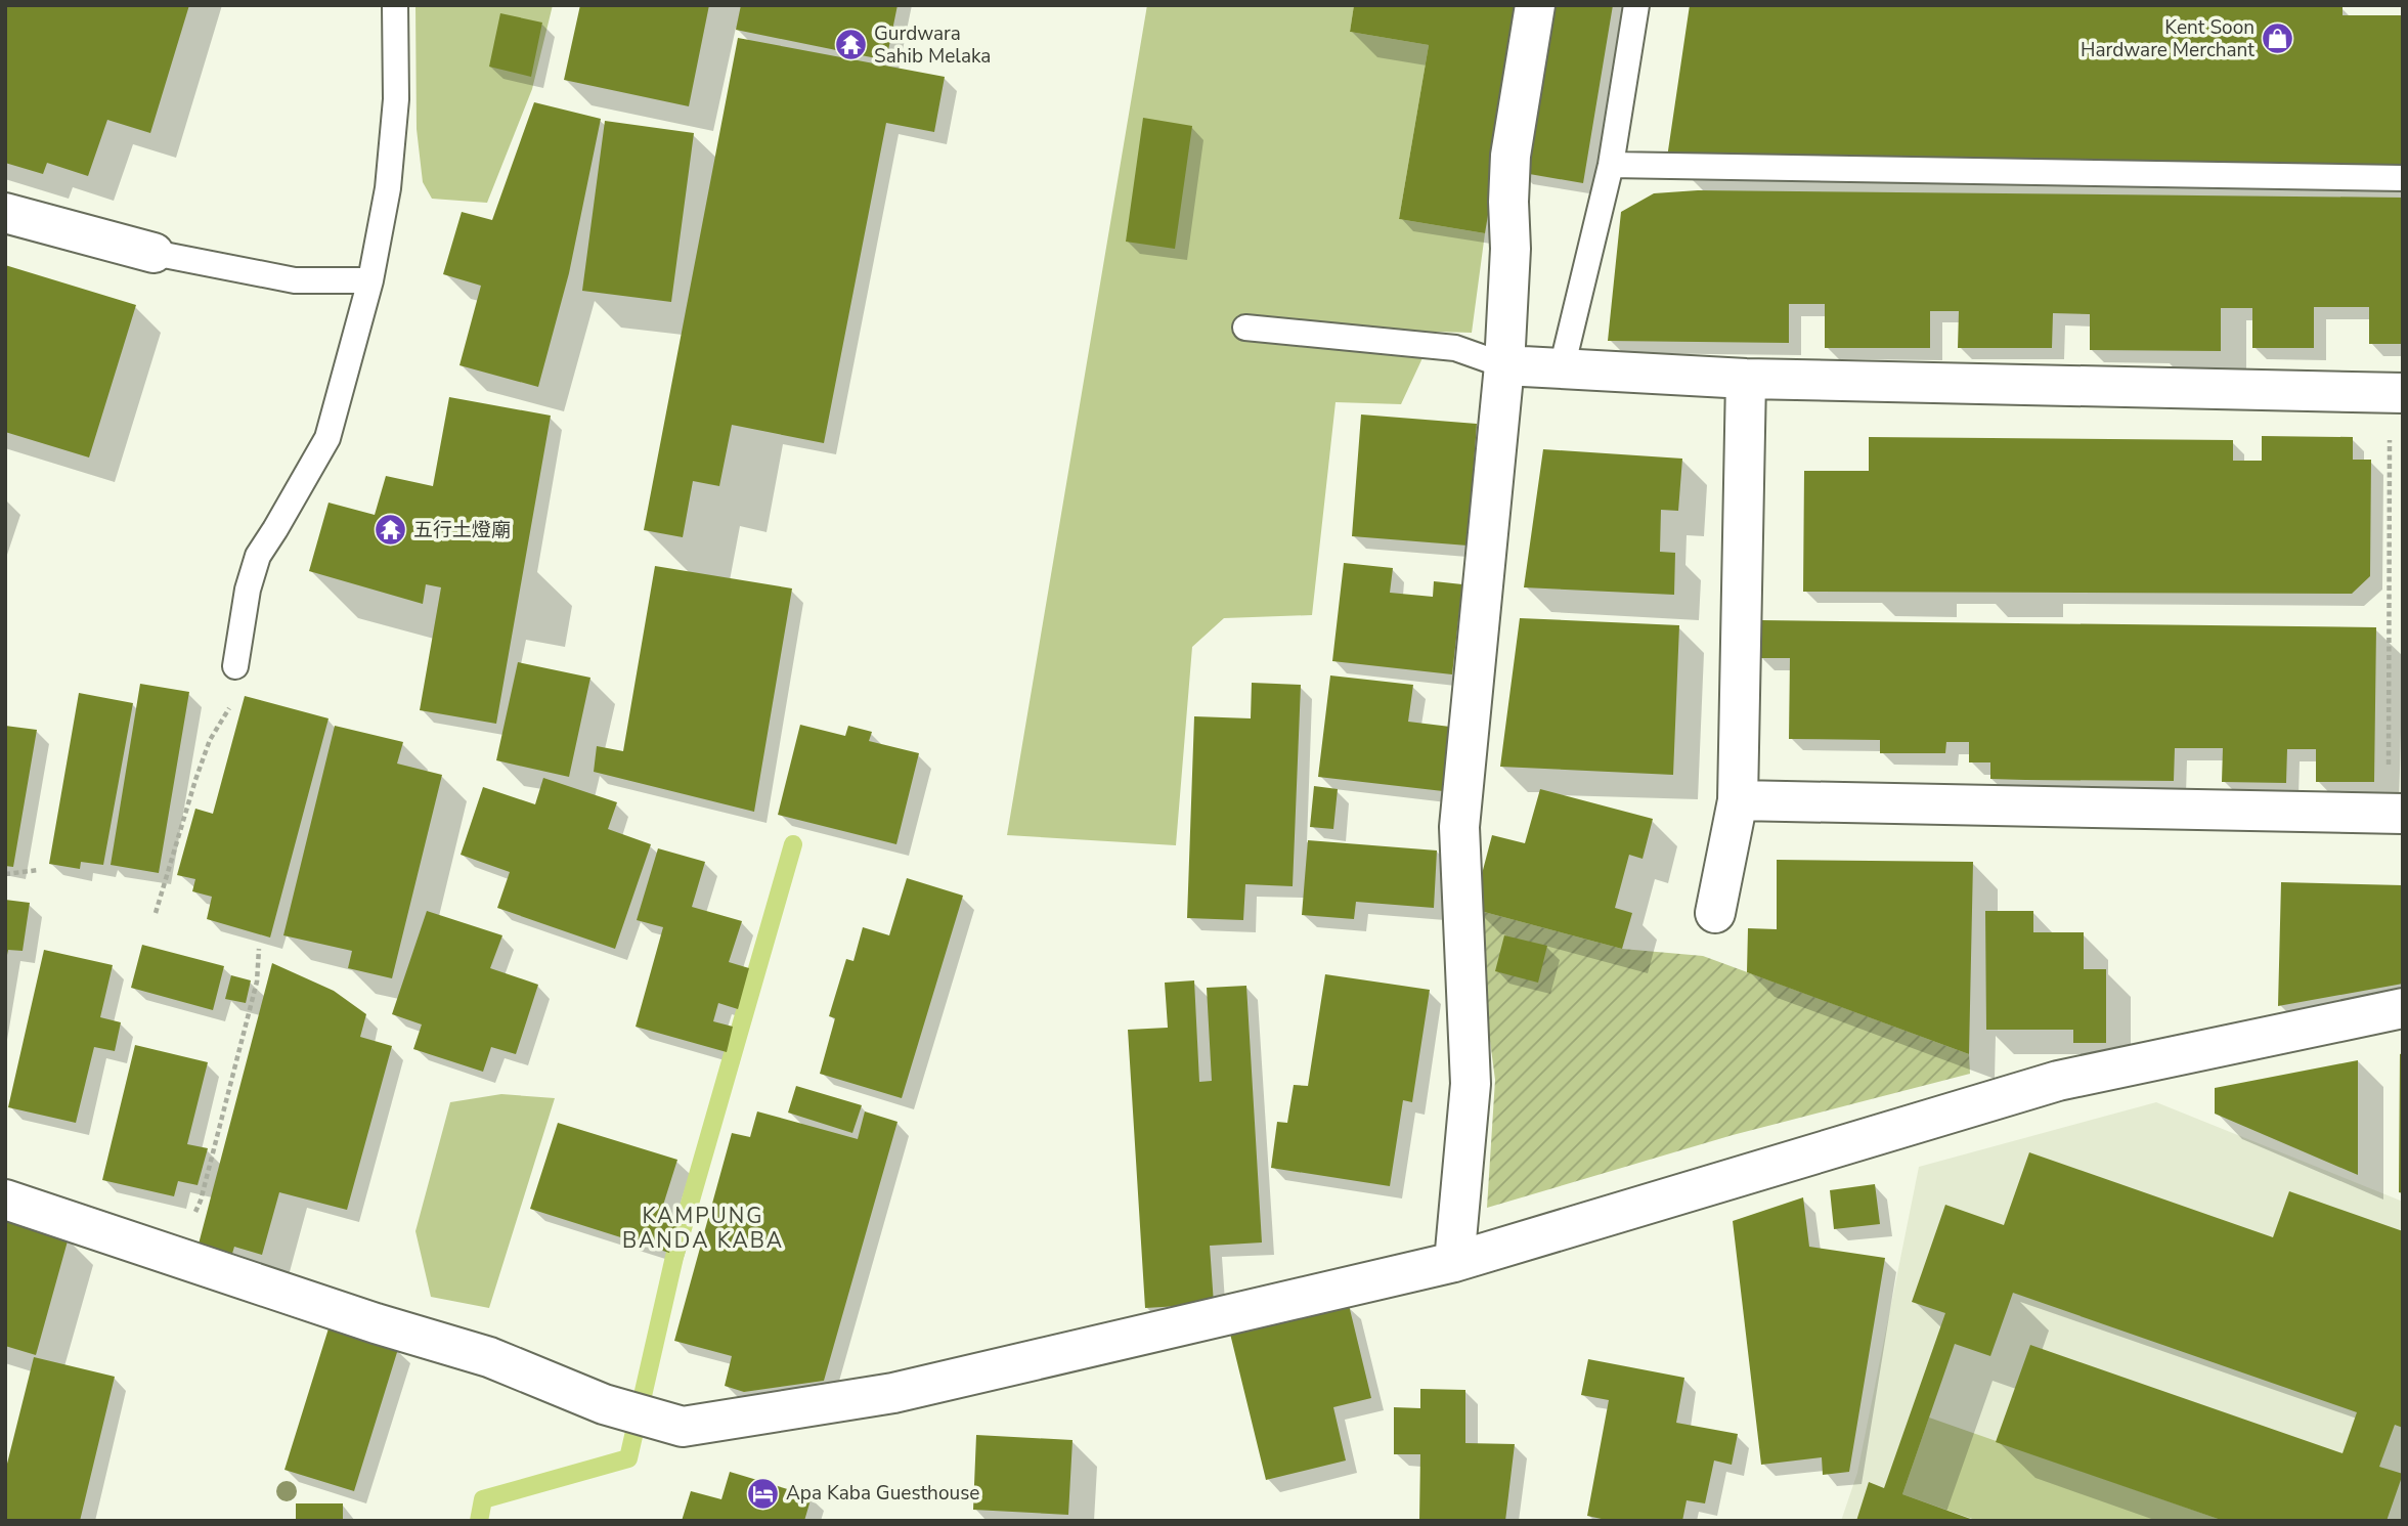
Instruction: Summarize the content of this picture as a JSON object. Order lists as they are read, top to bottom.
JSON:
{
  "districts": ["KAMPUNG BANDA KABA"],
  "places": {
    "shop": ["Kent Soon Hardware Merchant"],
    "temple": ["Gurdwara Sahib Melaka", "五行土燈廟"],
    "hotel": ["Apa Kaba Guesthouse"]
  }
}
